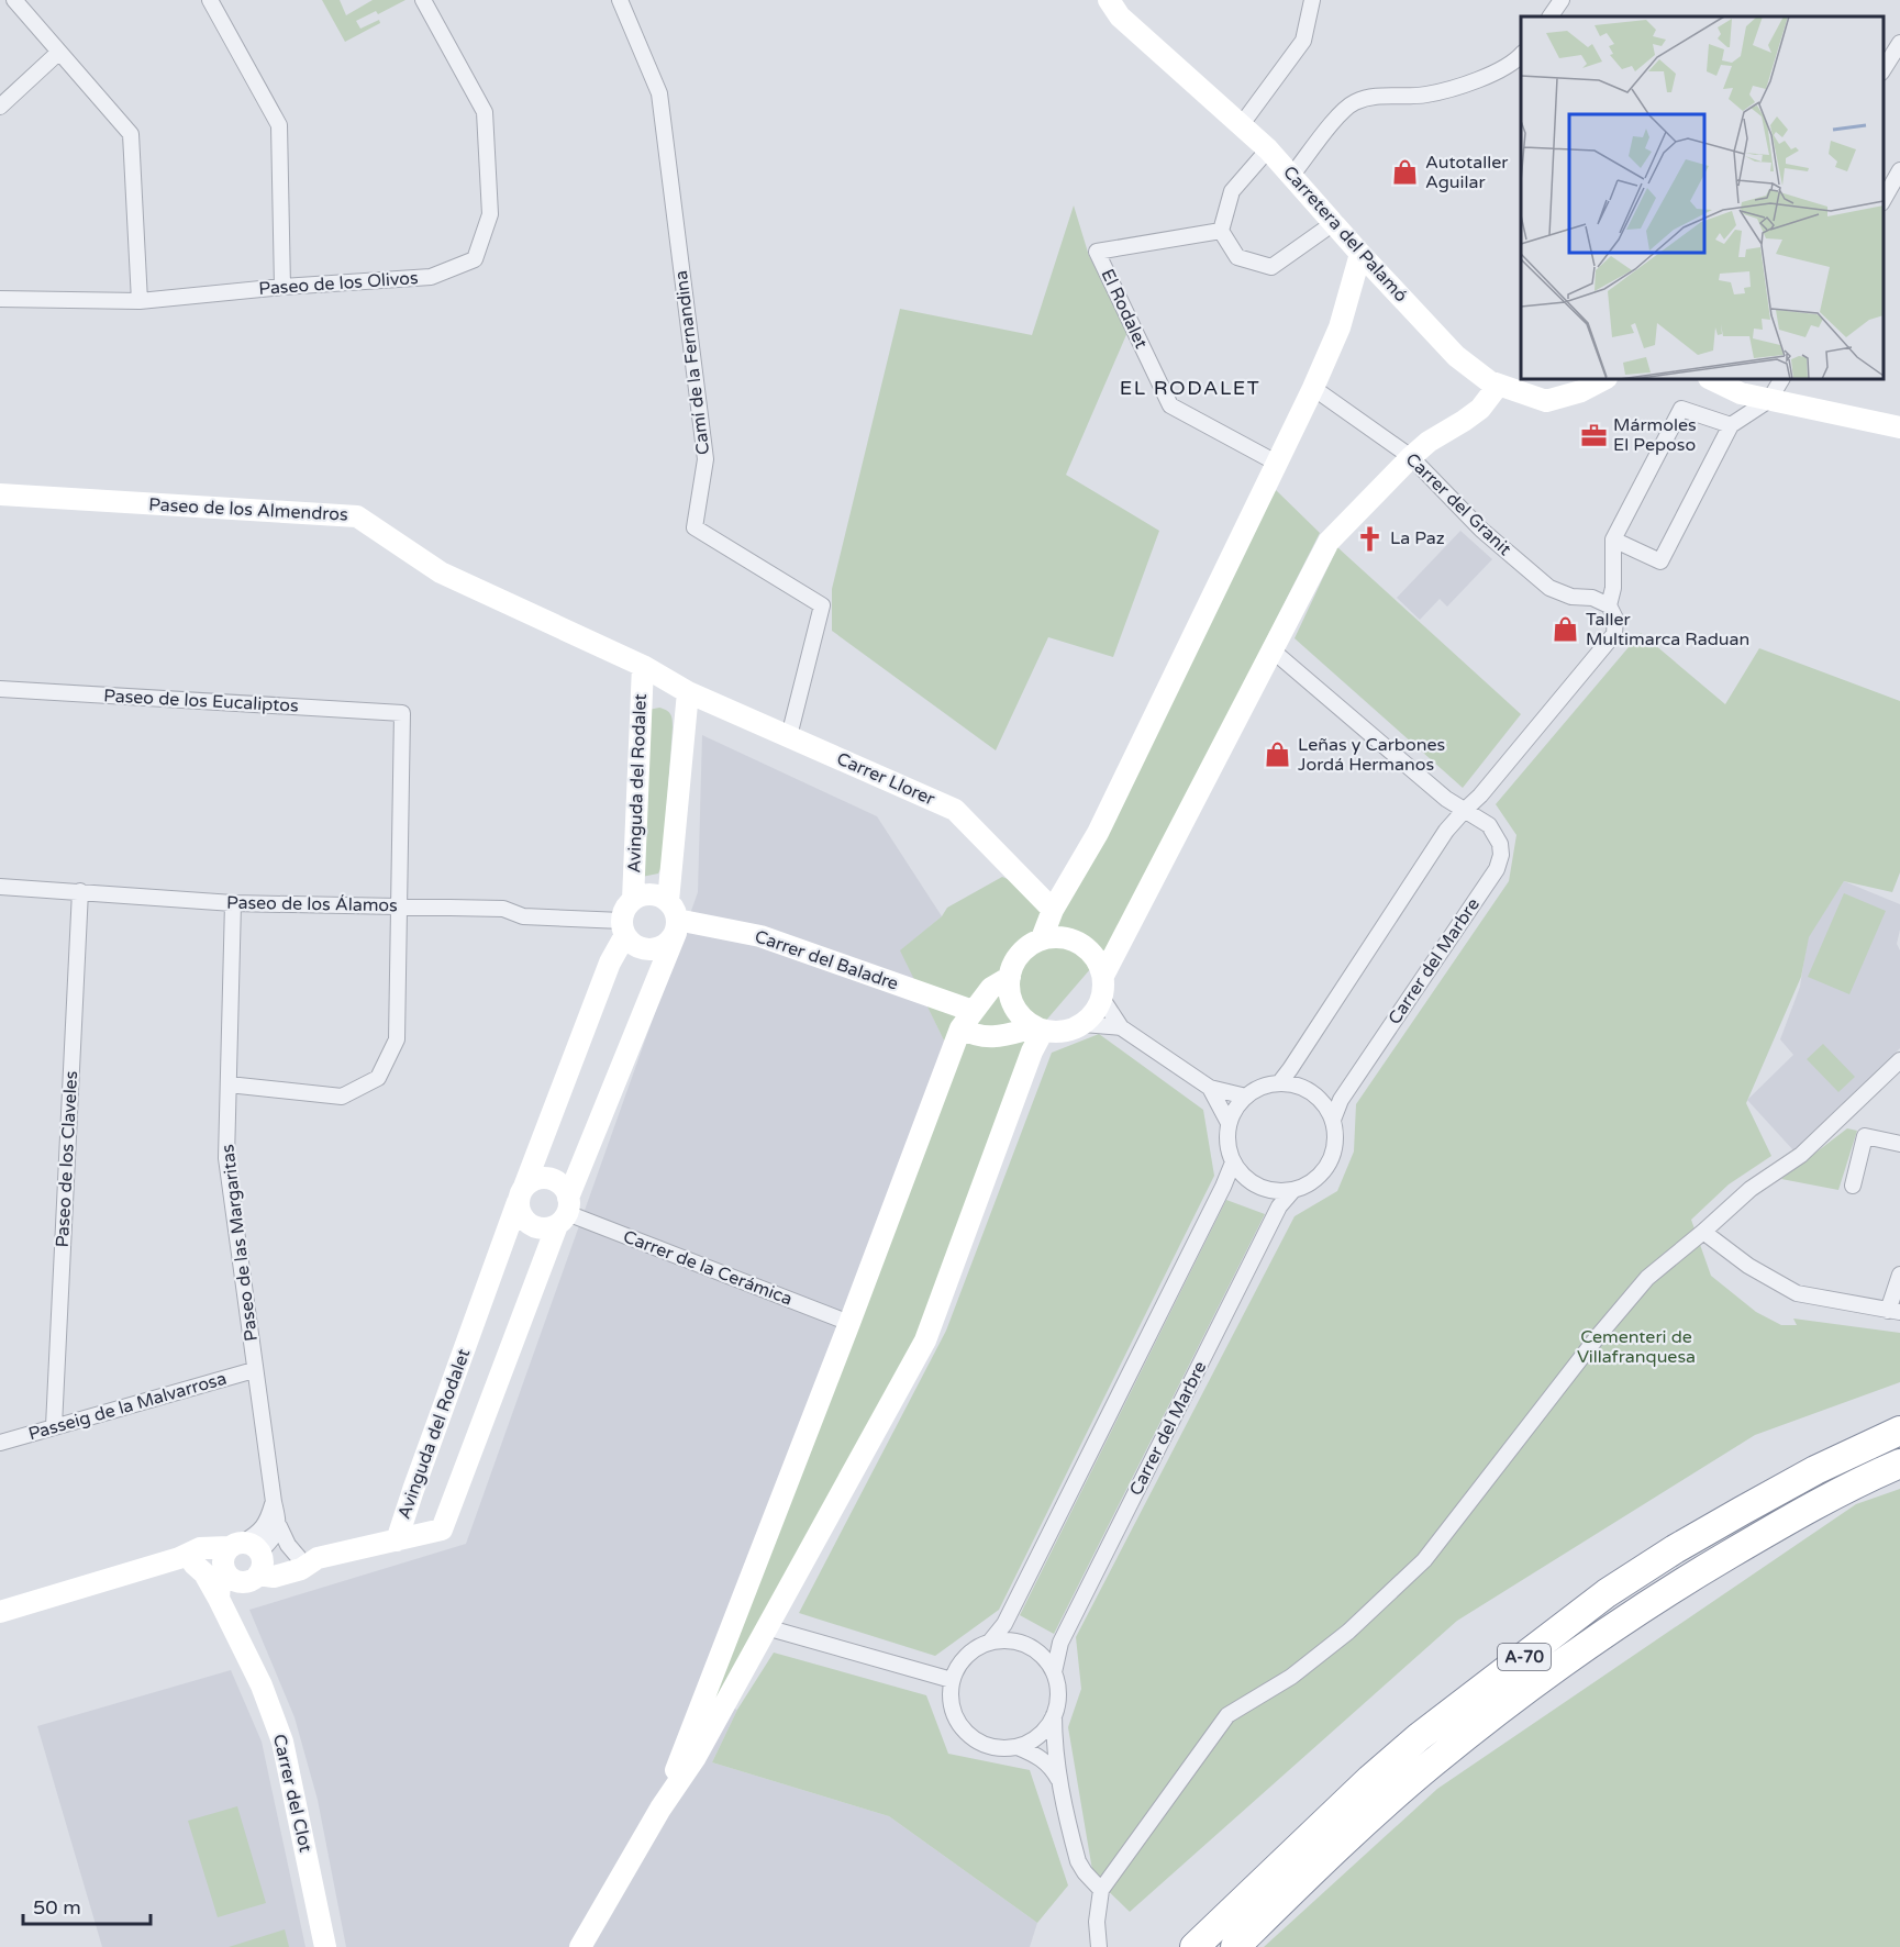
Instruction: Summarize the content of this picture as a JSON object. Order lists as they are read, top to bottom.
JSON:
{
  "streets": {
    "highway": ["A-70"],
    "street": [
      "Carretera del Palamó",
      "Paseo de los Olivos",
      "El Rodalet",
      "Camí de la Fernandina",
      "Carrer del Granit",
      "Paseo de los Almendros",
      "Paseo de los Eucaliptos",
      "Carrer Llorer",
      "Avinguda del Rodalet",
      "Paseo de los Álamos",
      "Carrer del Baladre",
      "Carrer del Marbre",
      "Paseo de los Claveles",
      "Paseo de las Margaritas",
      "Carrer de la Cerámica",
      "Passeig de la Malvarrosa",
      "Carrer del Clot"
    ]
  },
  "crossings": [
    ["Camí de la Fernandina", "Carrer Llorer"],
    ["Paseo de los Almendros", "Carrer Llorer"],
    ["Paseo de los Almendros", "Avinguda del Rodalet"],
    ["Paseo de los Eucaliptos", "Paseo de los Álamos"],
    ["Carrer Llorer", "Avinguda del Rodalet"],
    ["Avinguda del Rodalet", "Paseo de los Álamos"],
    ["Avinguda del Rodalet", "Carrer del Baladre"],
    ["Avinguda del Rodalet", "Carrer de la Cerámica"],
    ["Paseo de los Álamos", "Paseo de los Claveles"],
    ["Paseo de los Álamos", "Paseo de las Margaritas"],
    ["Paseo de los Claveles", "Passeig de la Malvarrosa"],
    ["Paseo de las Margaritas", "Passeig de la Malvarrosa"]
  ],
  "districts": ["EL RODALET"],
  "parks": ["Cementeri de Villafranquesa"],
  "places": {
    "shop": ["Autotaller Aguilar", "Taller Multimarca Raduan", "Leñas y Carbones Jordá Hermanos"],
    "office": ["Mármoles El Peposo"],
    "church": ["La Paz"]
  },
  "scale_bar": "50 m"
}
